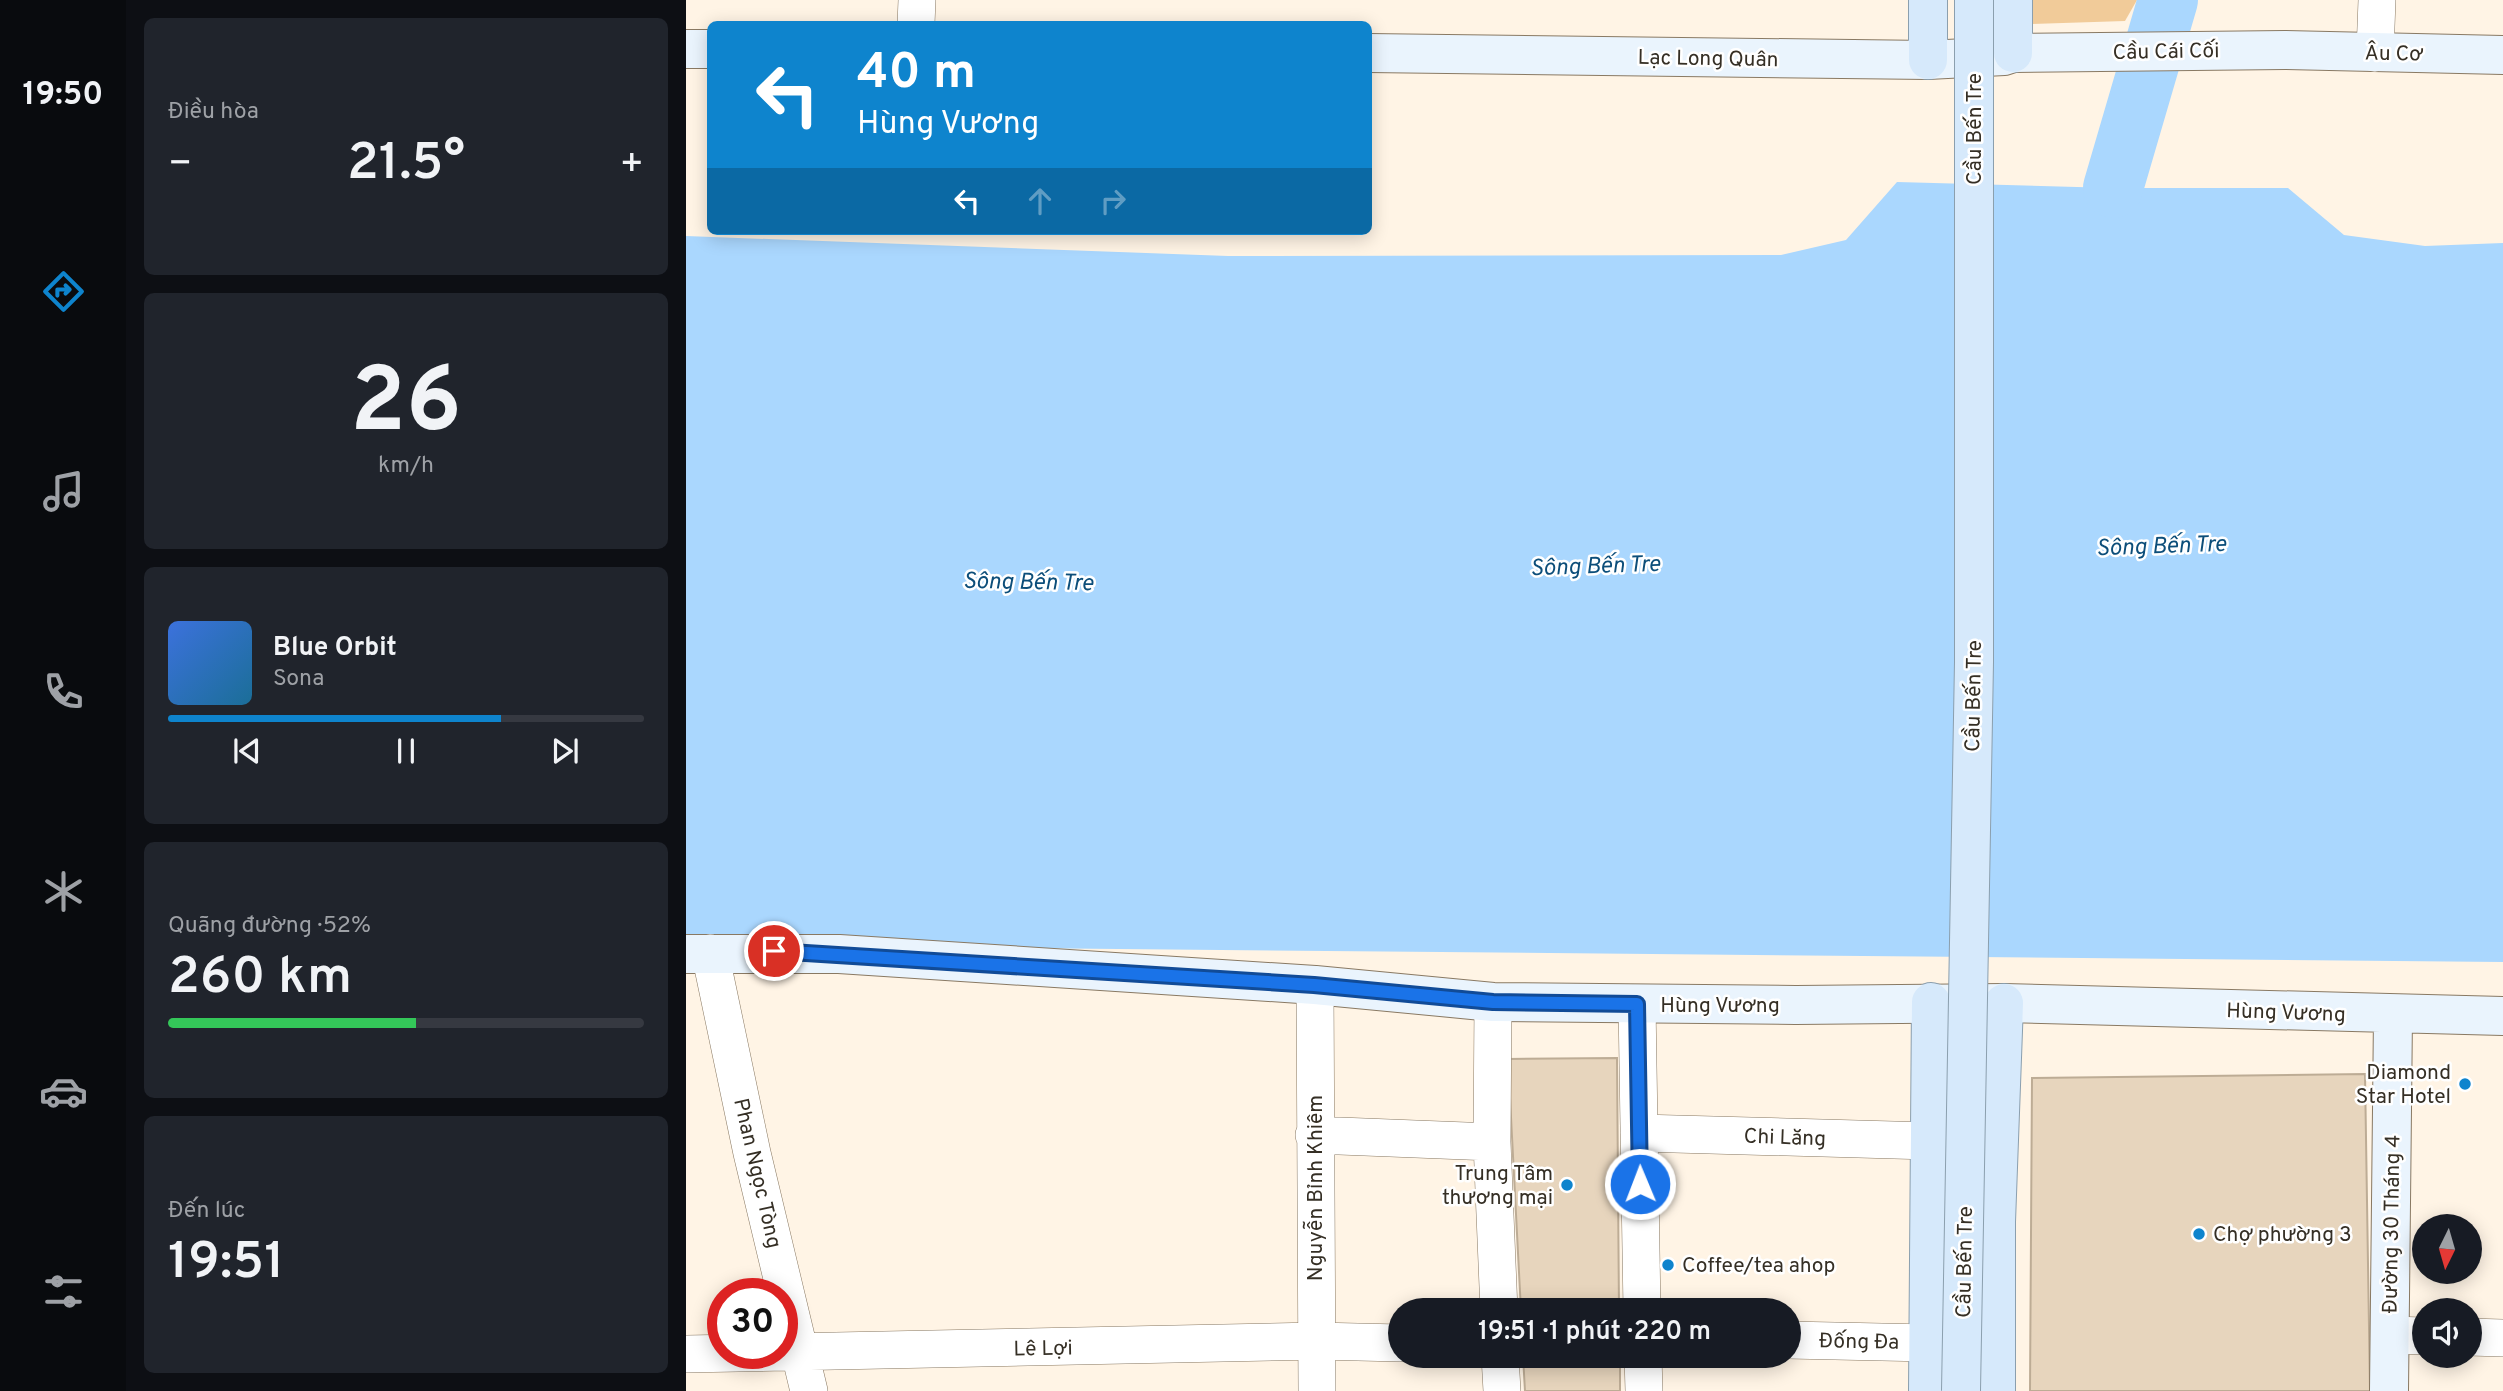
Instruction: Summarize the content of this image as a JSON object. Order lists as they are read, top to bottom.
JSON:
{
  "streets": {
    "main road": ["Cầu Bến Tre"],
    "street": [
      "Cầu Cái Cối",
      "Âu Cơ",
      "Lạc Long Quân",
      "Hùng Vương",
      "Chi Lăng",
      "Phan Ngọc Tòng",
      "Nguyễn Bỉnh Khiêm",
      "Đường 30 Tháng 4",
      "Đống Đa",
      "Lê Lợi"
    ]
  },
  "crossings": [
    ["Cầu Cái Cối", "Âu Cơ"],
    ["Cầu Cái Cối", "Lạc Long Quân"],
    ["Hùng Vương", "Phan Ngọc Tòng"],
    ["Hùng Vương", "Nguyễn Bỉnh Khiêm"],
    ["Hùng Vương", "Đường 30 Tháng 4"],
    ["Phan Ngọc Tòng", "Lê Lợi"],
    ["Nguyễn Bỉnh Khiêm", "Lê Lợi"]
  ],
  "water": ["Sông Bến Tre"],
  "places": [
    "Diamond Star Hotel",
    "Trung Tâm thương mại",
    "Chợ phường 3",
    "Coffee/tea ahop"
  ],
  "north": "bottom",
  "page": {
    "tabs": "19:50",
    "tile": [
      "Điều hòa",
      ["26", "km/h"],
      ["Quãng đường · 52%", "260 km"],
      ["Đến lúc", "19:51"]
    ],
    "turn": ["40 m", "Hùng Vương"],
    "heat": ["−", "21.5°", "+"],
    "song": ["Blue Orbit", "Sona"],
    "limit": "30",
    "trip": "19:51 · 1 phút · 220 m"
  }
}
